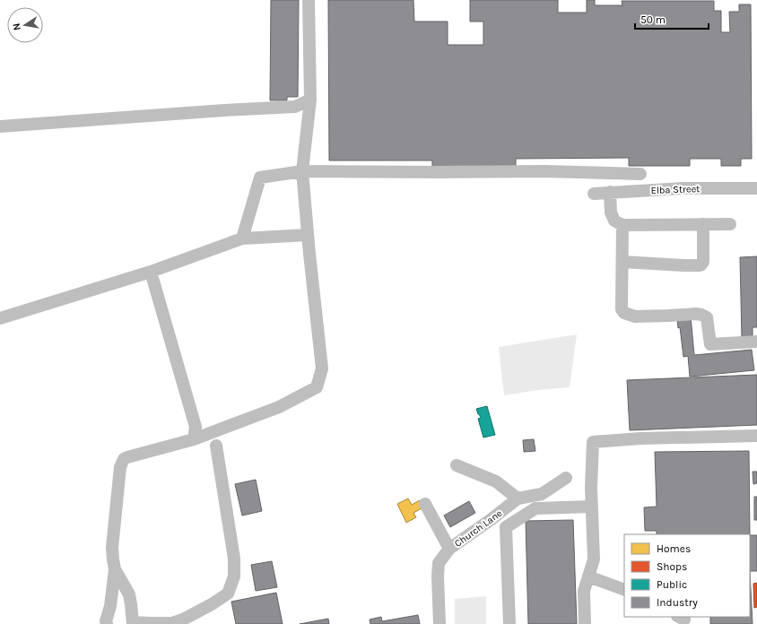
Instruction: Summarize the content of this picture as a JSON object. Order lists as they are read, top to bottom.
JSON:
{
  "streets": {
    "street": ["Elba Street", "Church Lane"]
  },
  "legend": [
    "Homes",
    "Shops",
    "Public",
    "Industry"
  ],
  "scale_bar": "50 m",
  "north": "left"
}
